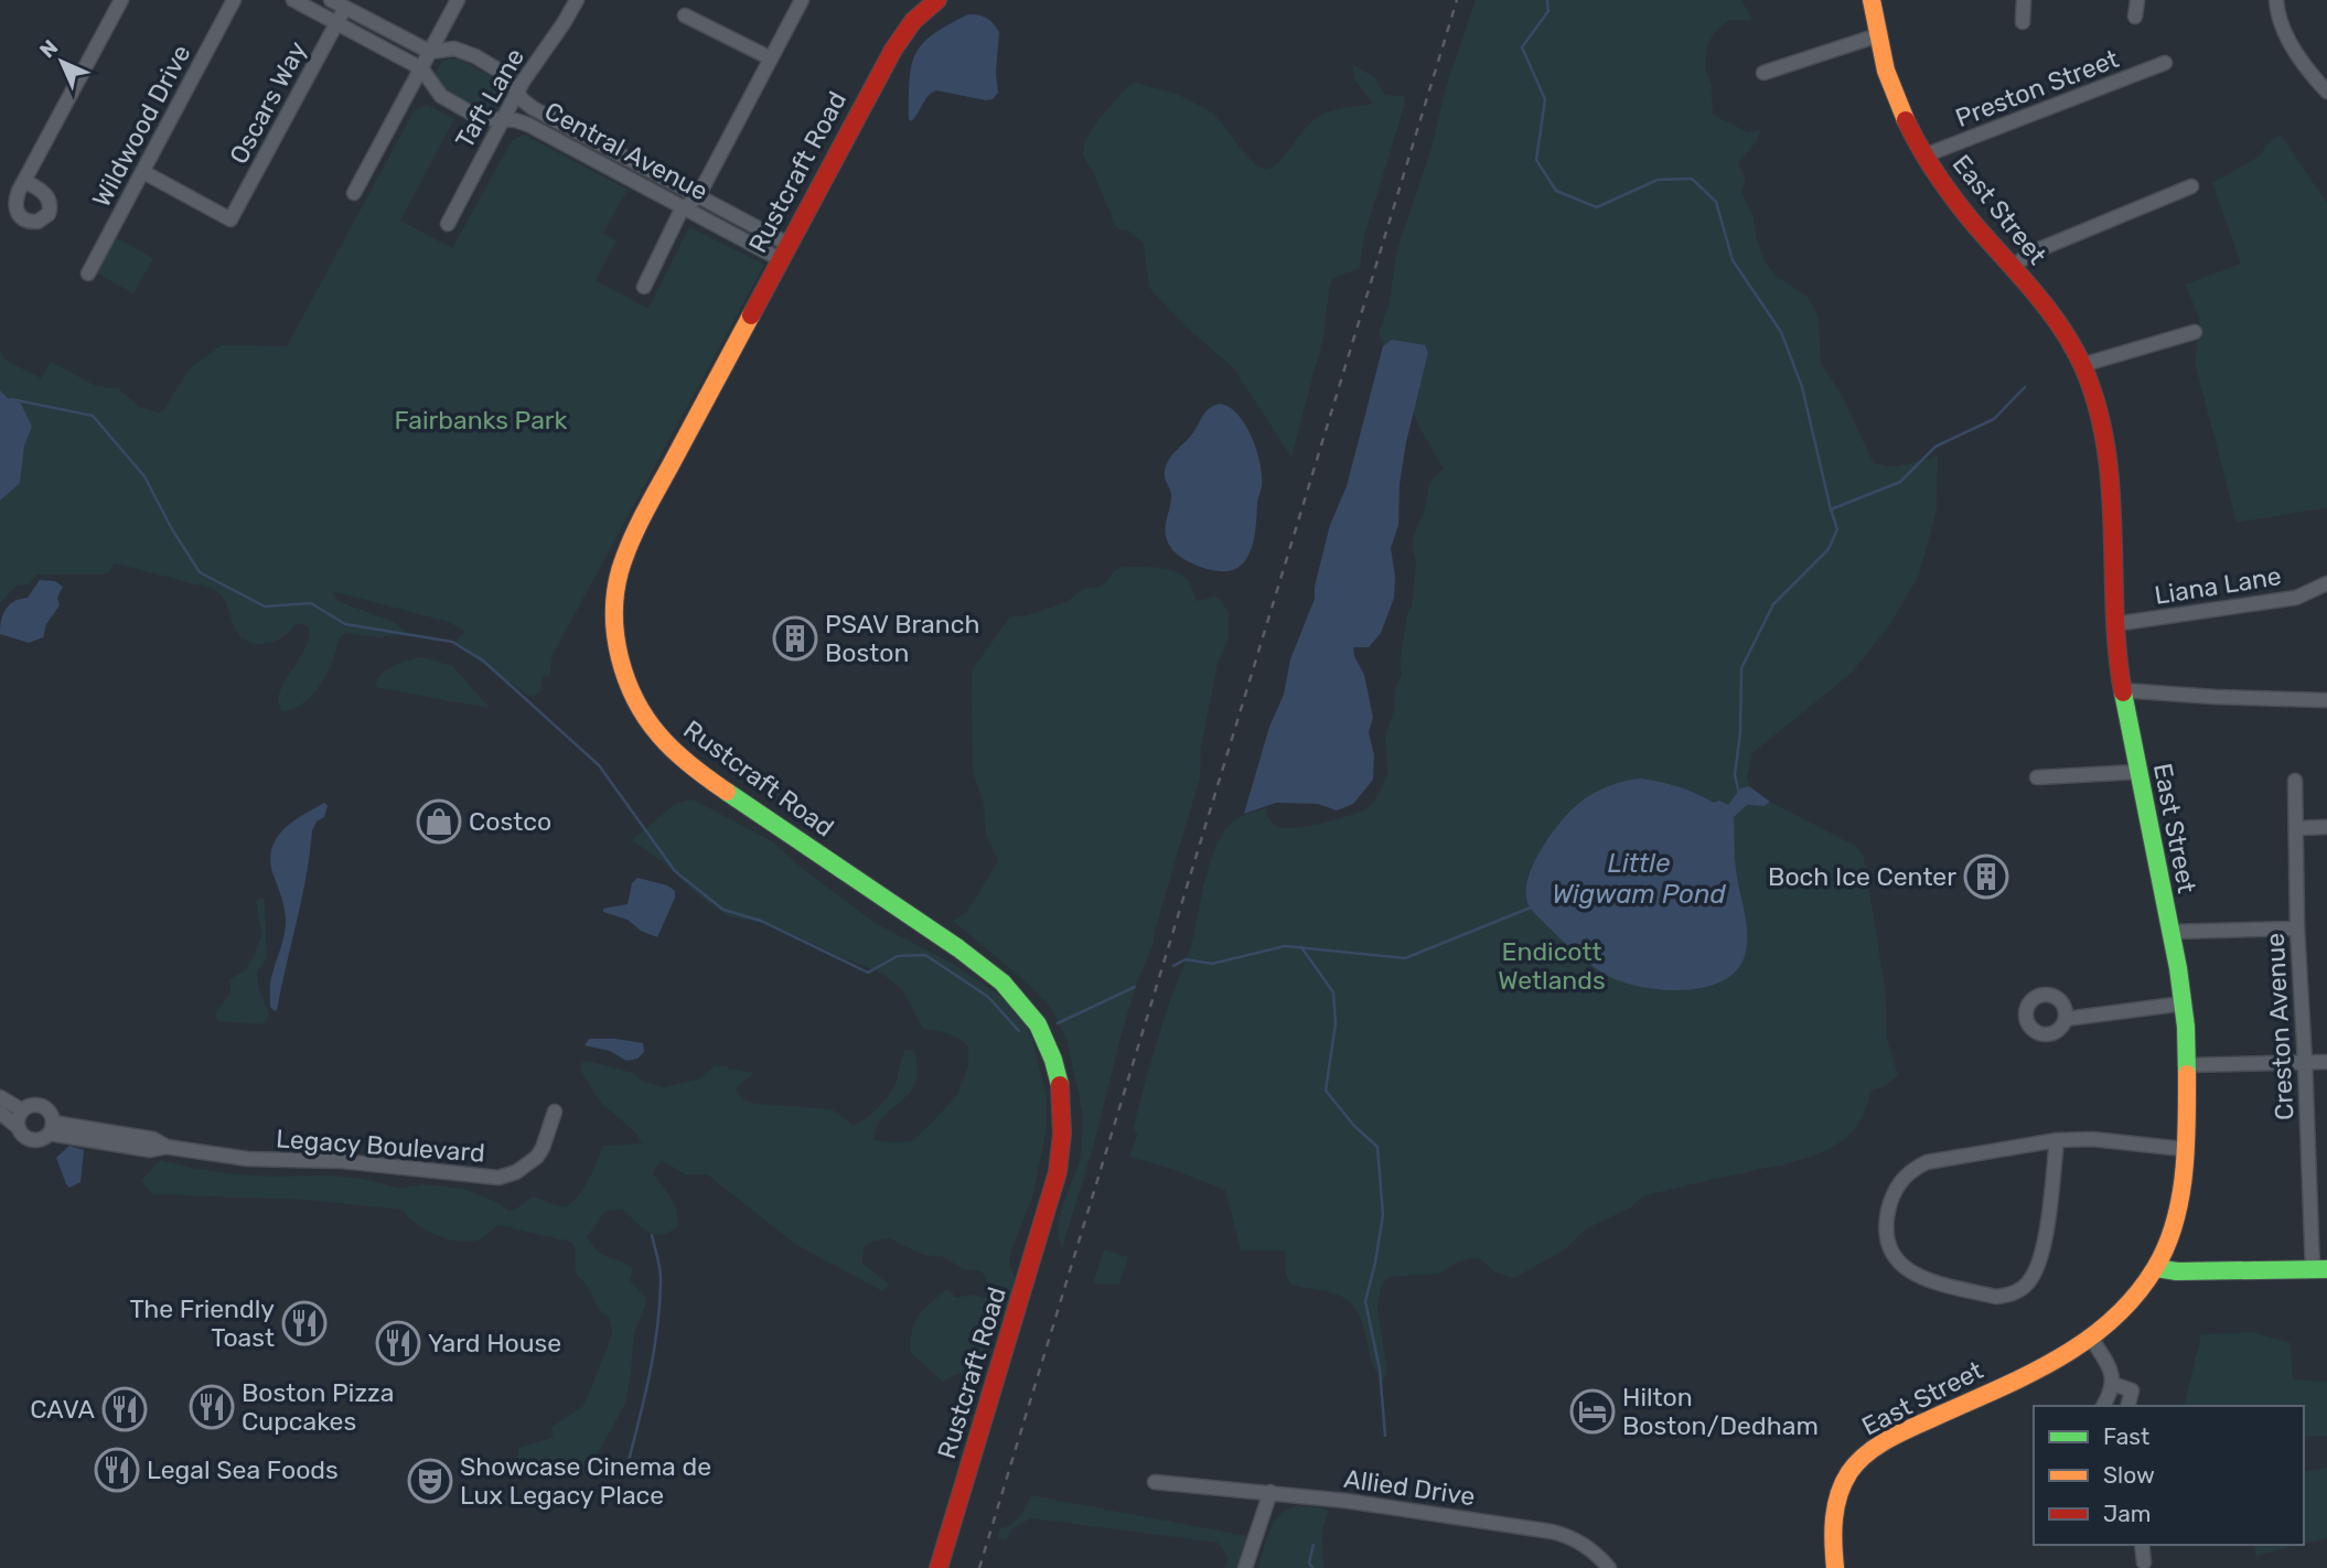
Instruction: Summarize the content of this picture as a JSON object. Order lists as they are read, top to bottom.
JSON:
{
  "streets": {
    "main road": ["Rustcraft Road", "East Street"],
    "street": [
      "Preston Street",
      "Taft Lane",
      "Oscars Way",
      "Wildwood Drive",
      "Central Avenue",
      "Liana Lane",
      "Creston Avenue",
      "Legacy Boulevard",
      "Allied Drive"
    ]
  },
  "crossings": [
    ["Preston Street", "East Street"],
    ["Taft Lane", "Central Avenue"],
    ["Oscars Way", "Wildwood Drive"],
    ["Oscars Way", "Central Avenue"],
    ["Central Avenue", "Rustcraft Road"],
    ["East Street", "Liana Lane"]
  ],
  "water": ["Little Wigwam Pond"],
  "parks": ["Fairbanks Park", "Endicott Wetlands"],
  "places": {
    "building": ["PSAV Branch Boston", "Boch Ice Center"],
    "shop": ["Costco"],
    "restaurant": [
      "The Friendly Toast",
      "Yard House",
      "Boston Pizza Cupcakes",
      "CAVA",
      "Legal Sea Foods"
    ],
    "hotel": ["Hilton Boston/Dedham"],
    "theatre": ["Showcase Cinema de Lux Legacy Place"]
  },
  "legend": ["Fast", "Slow", "Jam"],
  "north": "top left"
}
